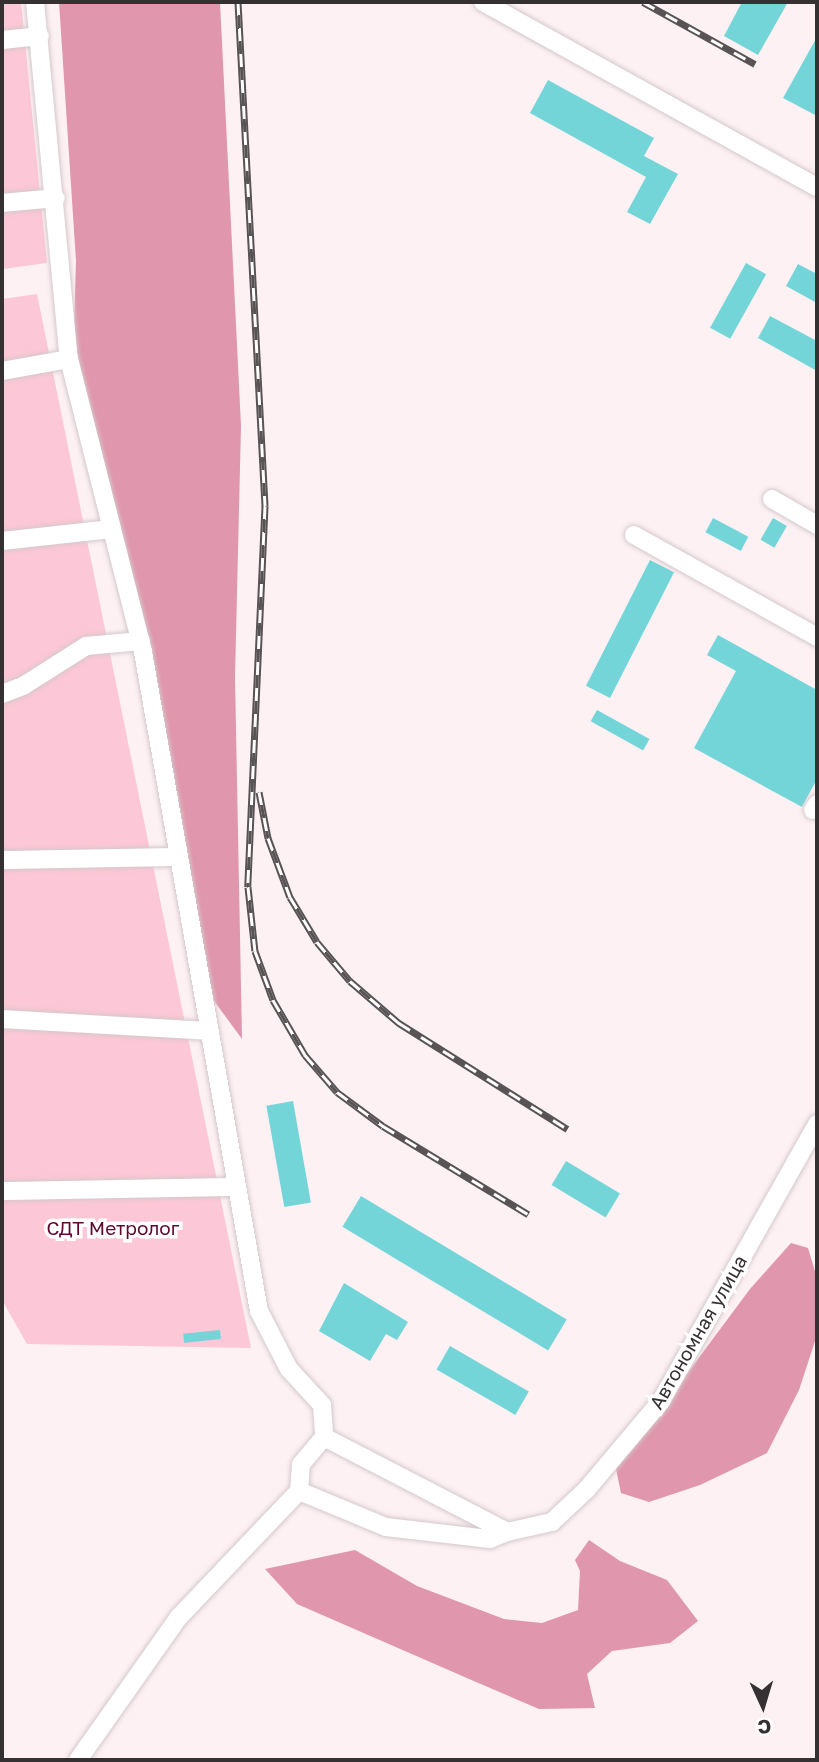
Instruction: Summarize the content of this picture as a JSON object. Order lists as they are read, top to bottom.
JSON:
{
  "streets": {
    "street": ["Автономная улица"]
  },
  "parks": ["СДТ Метролог"],
  "north": "bottom"
}
